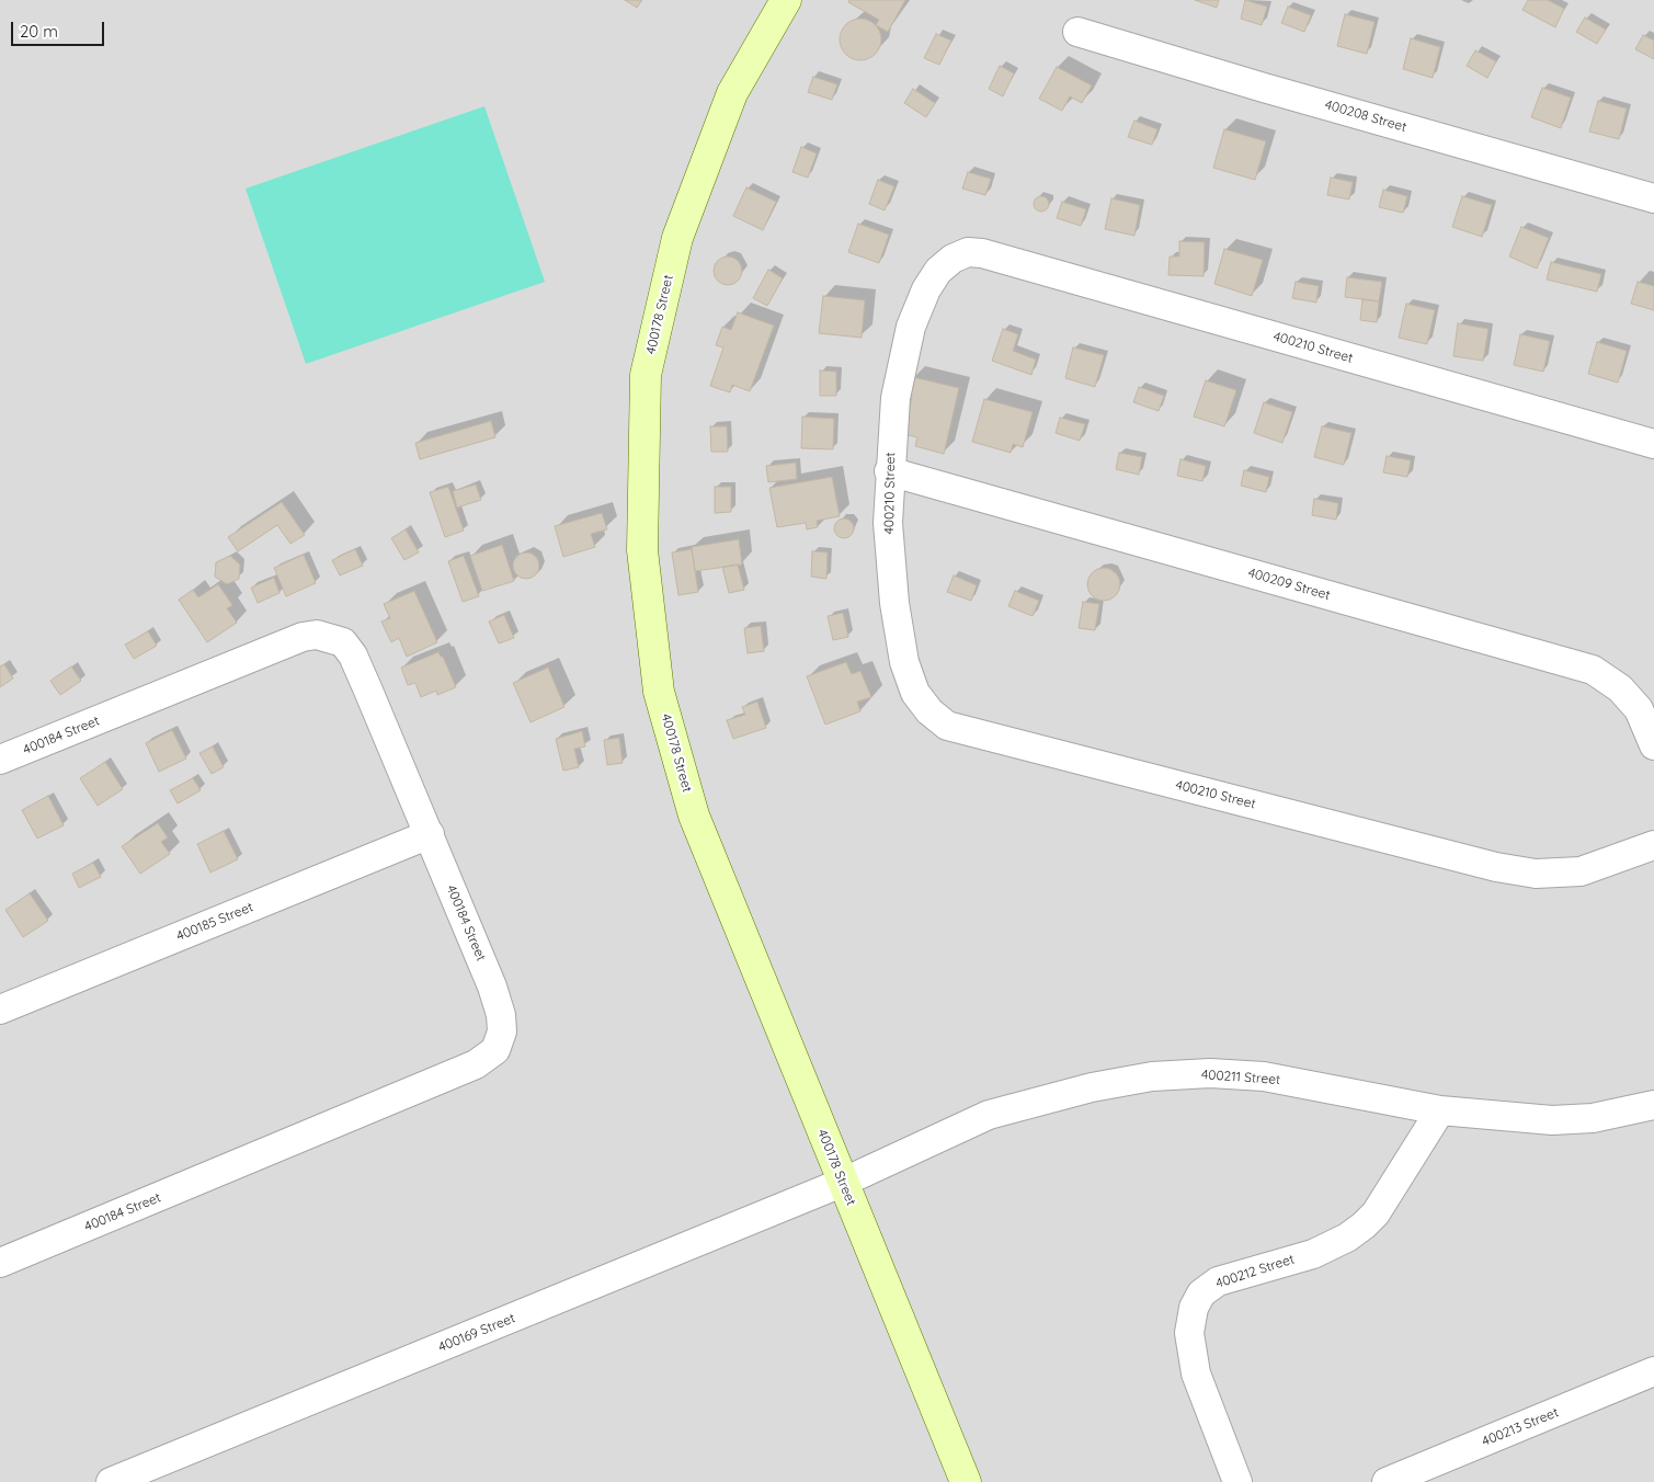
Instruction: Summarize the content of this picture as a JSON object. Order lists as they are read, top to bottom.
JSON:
{
  "streets": {
    "street": [
      "400208 Street",
      "400178 Street",
      "400210 Street",
      "400209 Street",
      "400184 Street",
      "400185 Street",
      "400211 Street",
      "400212 Street",
      "400169 Street",
      "400213 Street"
    ]
  },
  "crossings": [
    ["400178 Street", "400211 Street"],
    ["400178 Street", "400169 Street"],
    ["400210 Street", "400209 Street"],
    ["400184 Street", "400185 Street"],
    ["400211 Street", "400212 Street"],
    ["400211 Street", "400169 Street"]
  ],
  "scale_bar": "20 m"
}
